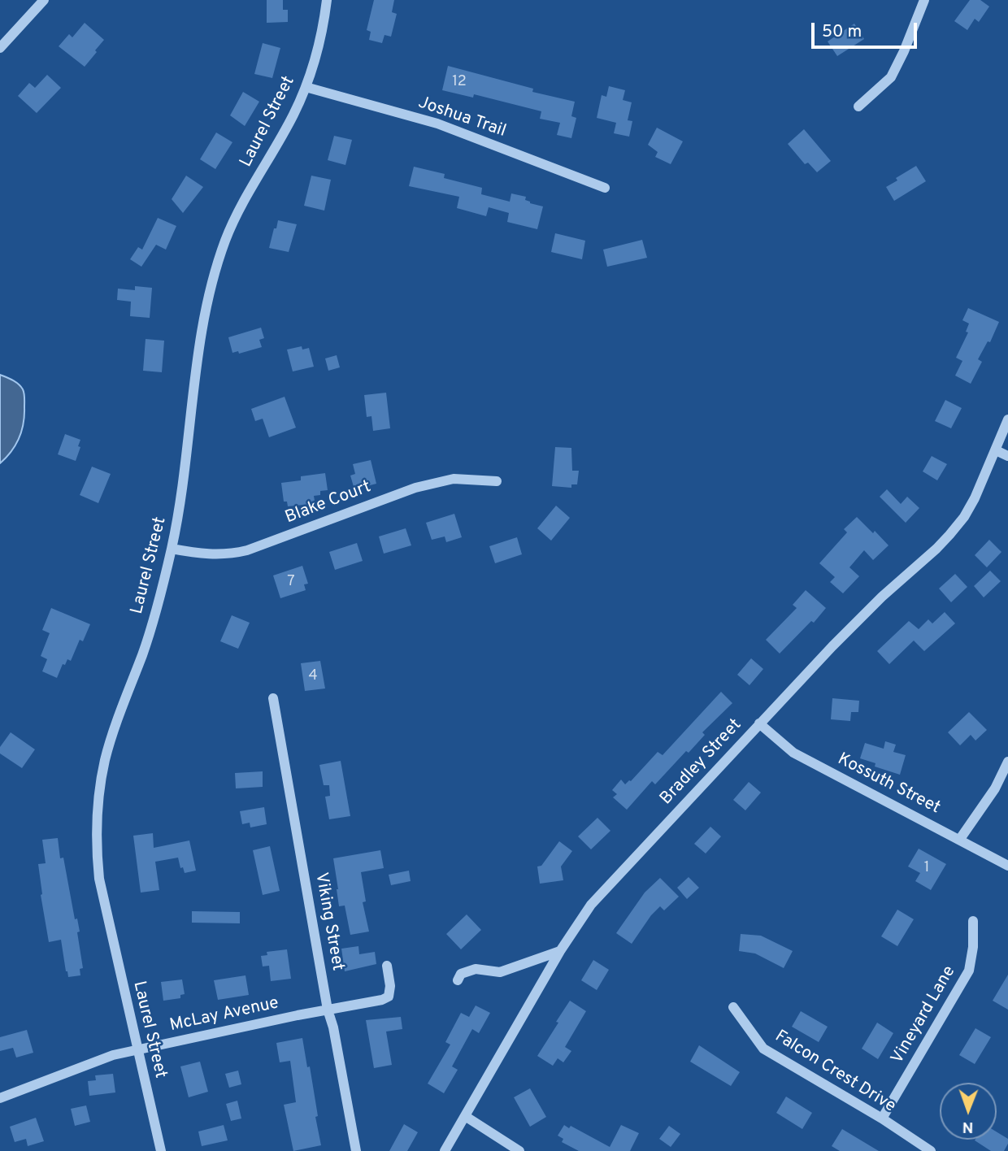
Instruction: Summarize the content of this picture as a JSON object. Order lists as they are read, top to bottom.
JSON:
{
  "streets": {
    "street": [
      "Joshua Trail",
      "Laurel Street",
      "Blake Court",
      "Bradley Street",
      "Kossuth Street",
      "Viking Street",
      "McLay Avenue",
      "Vineyard Lane",
      "Falcon Crest Drive"
    ]
  },
  "crossings": [
    ["Joshua Trail", "Laurel Street"],
    ["Laurel Street", "Blake Court"],
    ["Laurel Street", "McLay Avenue"],
    ["Bradley Street", "Kossuth Street"],
    ["Viking Street", "McLay Avenue"],
    ["Vineyard Lane", "Falcon Crest Drive"]
  ],
  "house_numbers": [
    "12",
    "7",
    "4",
    "1"
  ],
  "scale_bar": "50 m",
  "north": "bottom"
}
